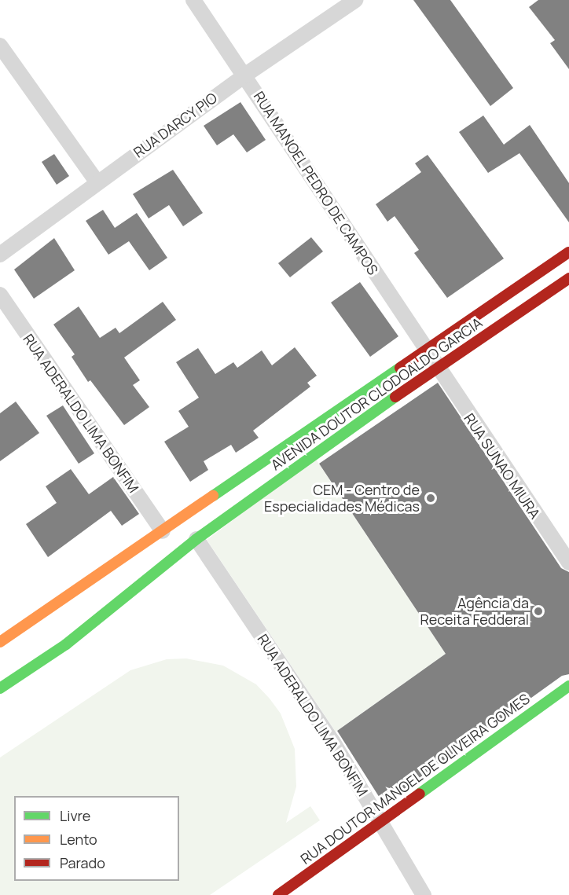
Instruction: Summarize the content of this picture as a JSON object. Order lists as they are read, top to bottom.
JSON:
{
  "streets": {
    "main road": ["AVENIDA DOUTOR CLODOALDO GARCIA", "RUA DOUTOR MANOEL DE OLIVEIRA GOMES"],
    "street": [
      "RUA DARCY PIO",
      "RUA MANOEL PEDRO DE CAMPOS",
      "RUA ADERALDO LIMA BONFIM",
      "RUA SUNAO MIURA"
    ]
  },
  "crossings": [
    ["RUA DARCY PIO", "RUA MANOEL PEDRO DE CAMPOS"],
    ["RUA MANOEL PEDRO DE CAMPOS", "AVENIDA DOUTOR CLODOALDO GARCIA"],
    ["RUA MANOEL PEDRO DE CAMPOS", "RUA SUNAO MIURA"],
    ["AVENIDA DOUTOR CLODOALDO GARCIA", "RUA ADERALDO LIMA BONFIM"],
    ["AVENIDA DOUTOR CLODOALDO GARCIA", "RUA SUNAO MIURA"],
    ["RUA ADERALDO LIMA BONFIM", "RUA DOUTOR MANOEL DE OLIVEIRA GOMES"]
  ],
  "places": ["CEM - Centro de Especialidades Médicas", "Agência da Receita Fedderal"],
  "legend": ["Livre", "Lento", "Parado"]
}
